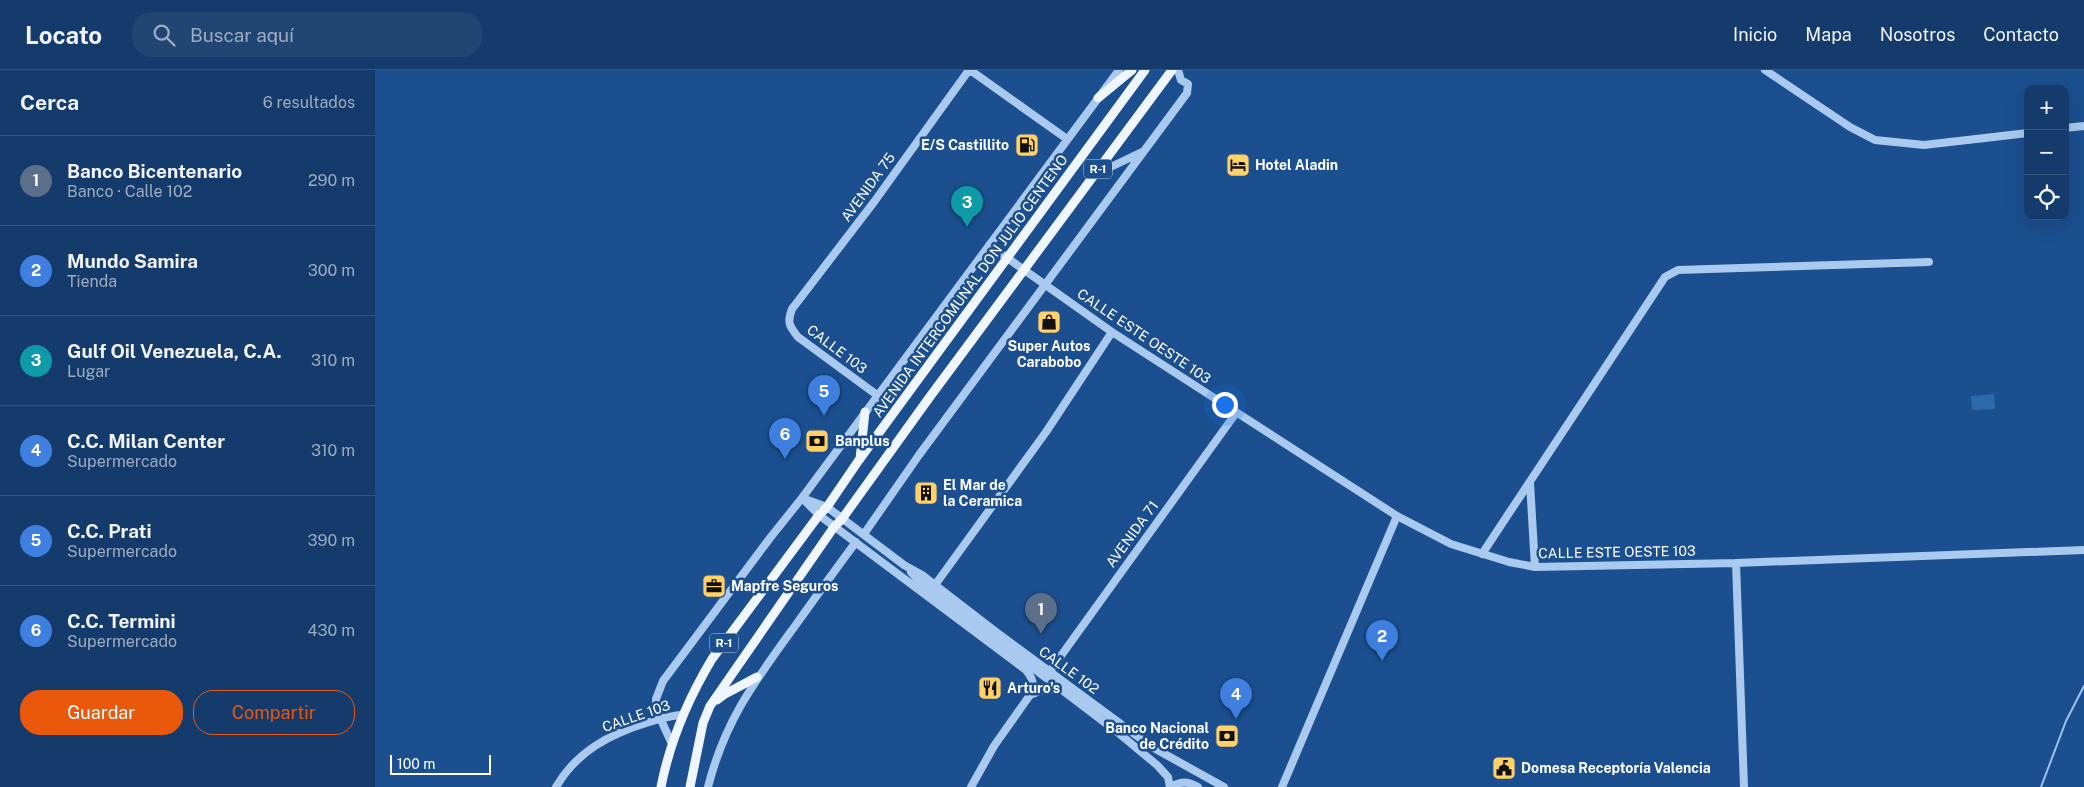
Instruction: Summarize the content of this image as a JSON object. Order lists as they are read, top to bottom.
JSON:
{
  "streets": {
    "main road": ["R-1", "AVENIDA INTERCOMUNAL DON JULIO CENTENO"],
    "street": [
      "AVENIDA 75",
      "CALLE ESTE OESTE 103",
      "CALLE 103",
      "AVENIDA 71",
      "CALLE 102"
    ]
  },
  "crossings": [
    ["R-1", "CALLE ESTE OESTE 103"],
    ["R-1", "CALLE 102"],
    ["AVENIDA 75", "CALLE 103"],
    ["AVENIDA INTERCOMUNAL DON JULIO CENTENO", "CALLE ESTE OESTE 103"],
    ["AVENIDA INTERCOMUNAL DON JULIO CENTENO", "CALLE 103"],
    ["AVENIDA INTERCOMUNAL DON JULIO CENTENO", "CALLE 102"],
    ["CALLE ESTE OESTE 103", "AVENIDA 71"],
    ["AVENIDA 71", "CALLE 102"]
  ],
  "places": {
    "fuel station": ["E/S Castillito"],
    "hotel": ["Hotel Aladin"],
    "shop": ["Super Autos Carabobo"],
    "bank": ["Banplus", "Banco Nacional de Crédito"],
    "building": ["El Mar de la Ceramica"],
    "office": ["Mapfre Seguros"],
    "restaurant": ["Arturo's"],
    "public building": ["Domesa Receptoría Valencia"]
  },
  "scale_bar": "100 m",
  "page": {
    "header": "Locato",
    "search": "Buscar aquí",
    "nav": [
      "Inicio",
      "Mapa",
      "Nosotros",
      "Contacto"
    ],
    "heading": ["Cerca", "6 resultados"],
    "map_buttons": ["+", "−"],
    "list": [
      {
        "mark": "1",
        "name": "Banco Bicentenario",
        "note": "Banco · Calle 102",
        "value": "290 m"
      },
      {
        "mark": "2",
        "name": "Mundo Samira",
        "note": "Tienda",
        "value": "300 m"
      },
      {
        "mark": "3",
        "name": "Gulf Oil Venezuela, C.A.",
        "note": "Lugar",
        "value": "310 m"
      },
      {
        "mark": "4",
        "name": "C.C. Milan Center",
        "note": "Supermercado",
        "value": "310 m"
      },
      {
        "mark": "5",
        "name": "C.C. Prati",
        "note": "Supermercado",
        "value": "390 m"
      },
      {
        "mark": "6",
        "name": "C.C. Termini",
        "note": "Supermercado",
        "value": "430 m"
      }
    ],
    "pins": [
      "3",
      "5",
      "6",
      "1",
      "2",
      "4"
    ],
    "buttons": ["Guardar", "Compartir"],
    "scale": "100 m"
  }
}
